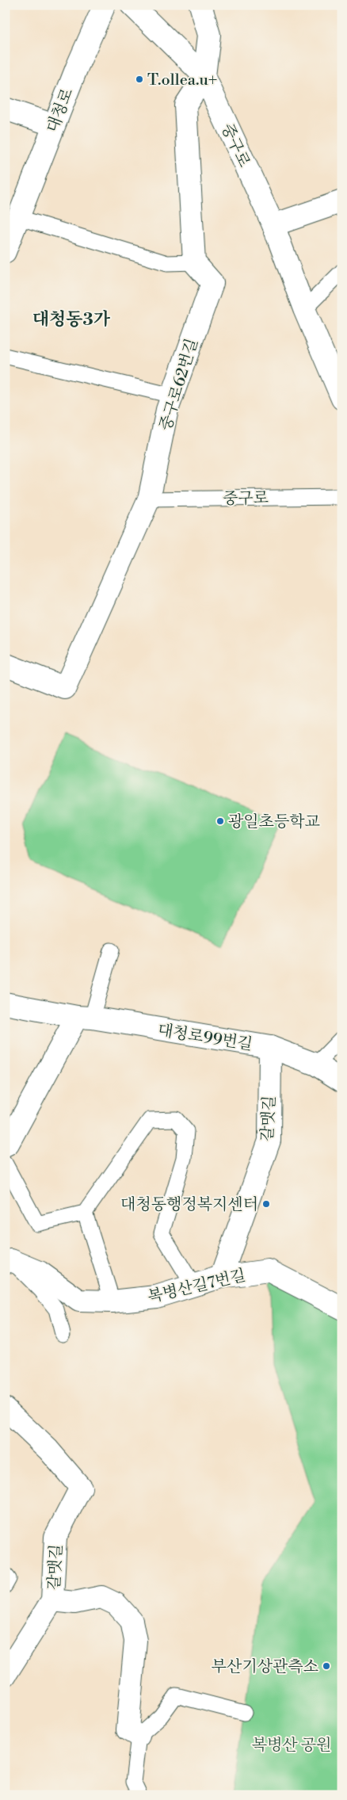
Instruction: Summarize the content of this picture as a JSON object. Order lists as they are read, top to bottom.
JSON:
{
  "streets": {
    "street": [
      "대청로",
      "중구로",
      "중구로62번길",
      "대청로99번길",
      "갈맷길",
      "복병산길7번길"
    ]
  },
  "crossings": [
    ["중구로", "중구로62번길"],
    ["대청로99번길", "갈맷길"],
    ["갈맷길", "복병산길7번길"]
  ],
  "districts": ["대청동3가"],
  "parks": ["복병산 공원"],
  "places": [
    "T.ollea.u+",
    "광일초등학교",
    "대청동행정복지센터",
    "부산기상관측소"
  ]
}
